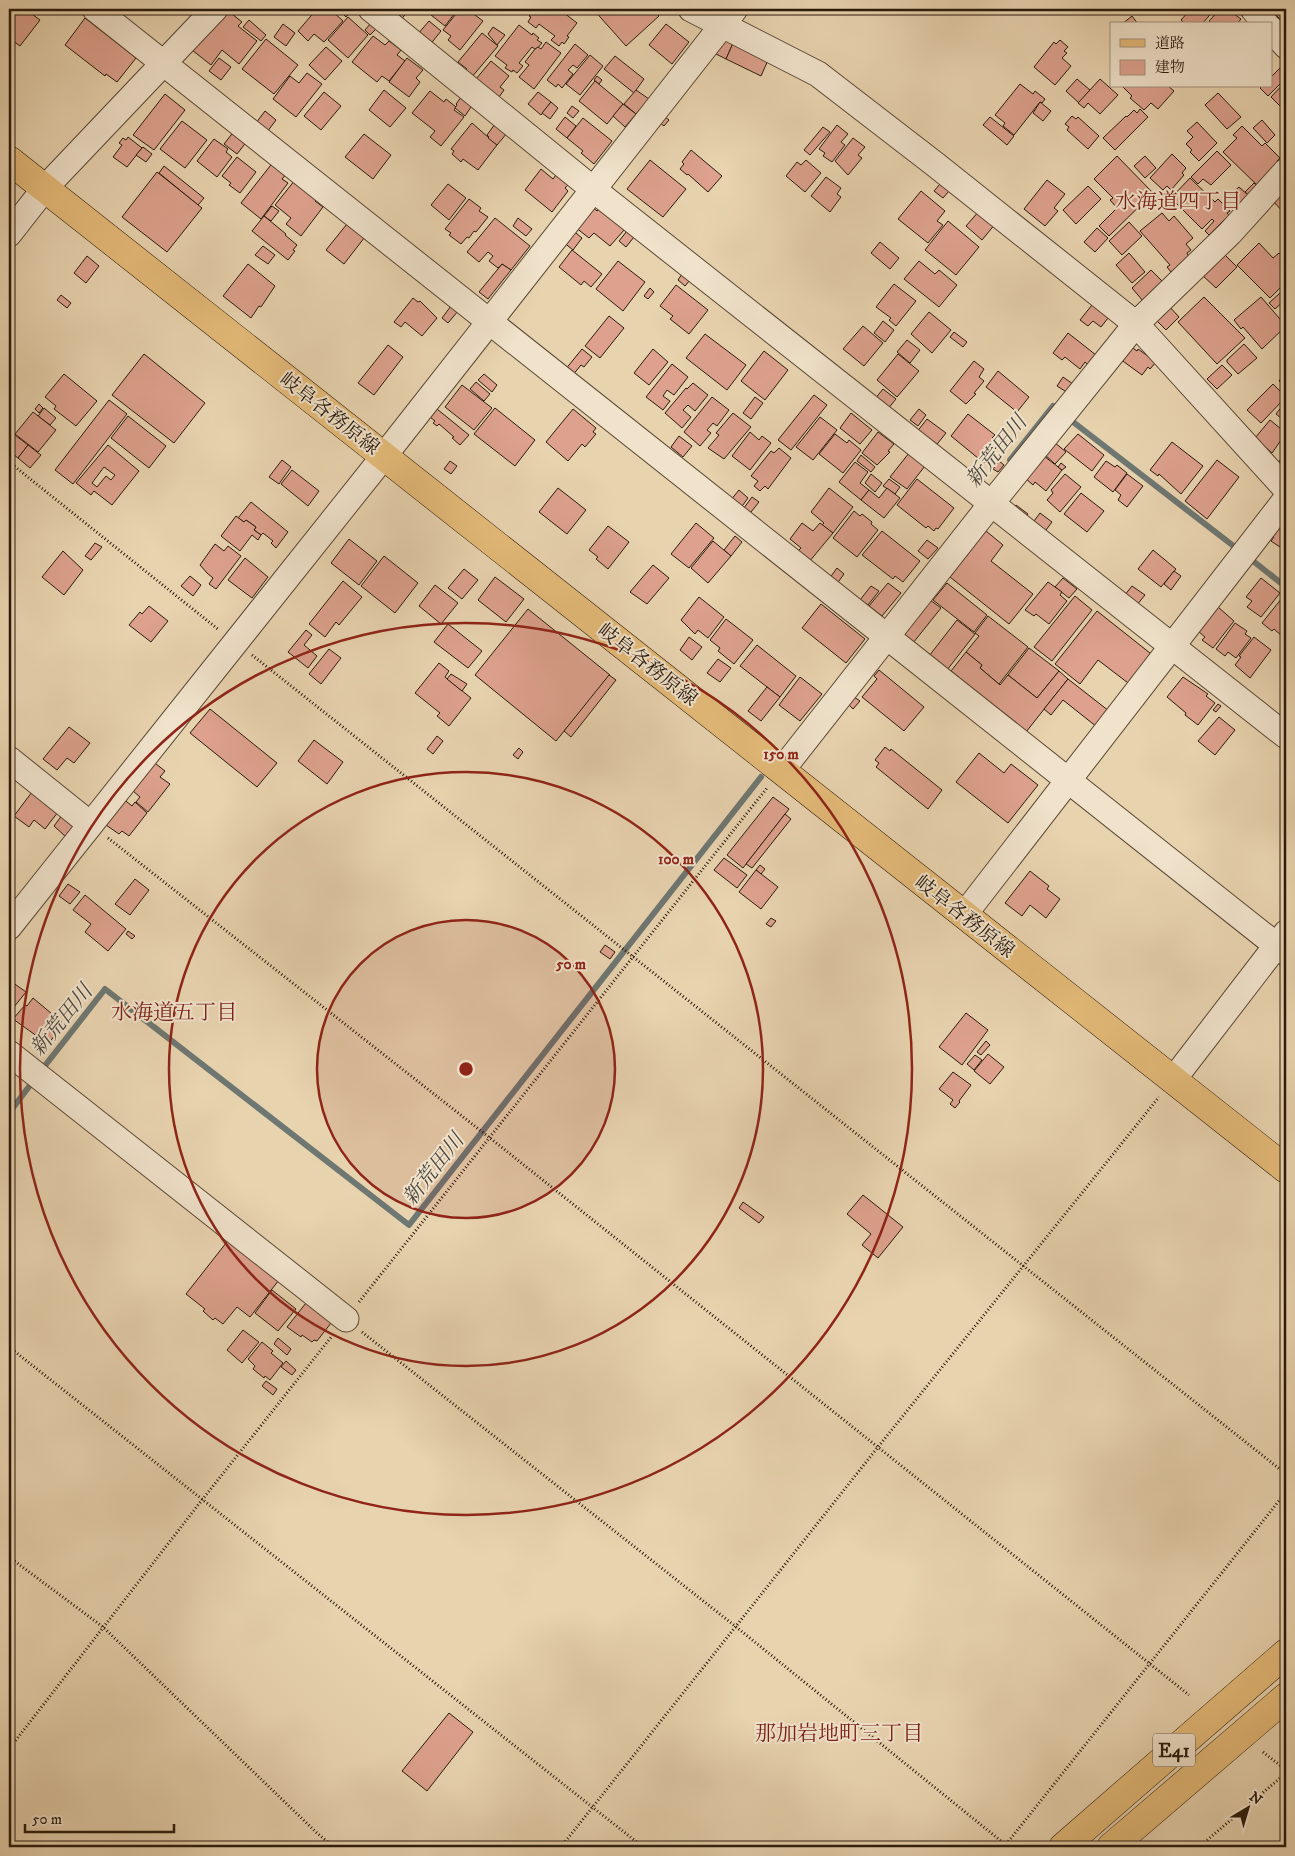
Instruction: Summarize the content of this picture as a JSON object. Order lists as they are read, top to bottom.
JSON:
{
  "streets": {
    "main road": ["岐阜各務原線", "E41"]
  },
  "districts": ["水海道四丁目", "水海道五丁目", "那加岩地町三丁目"],
  "water": ["新荒田川"],
  "legend": ["道路", "建物"],
  "scale_bar": "50 m",
  "north": "top right",
  "rings": ["150 m", "100 m", "50 m"]
}
